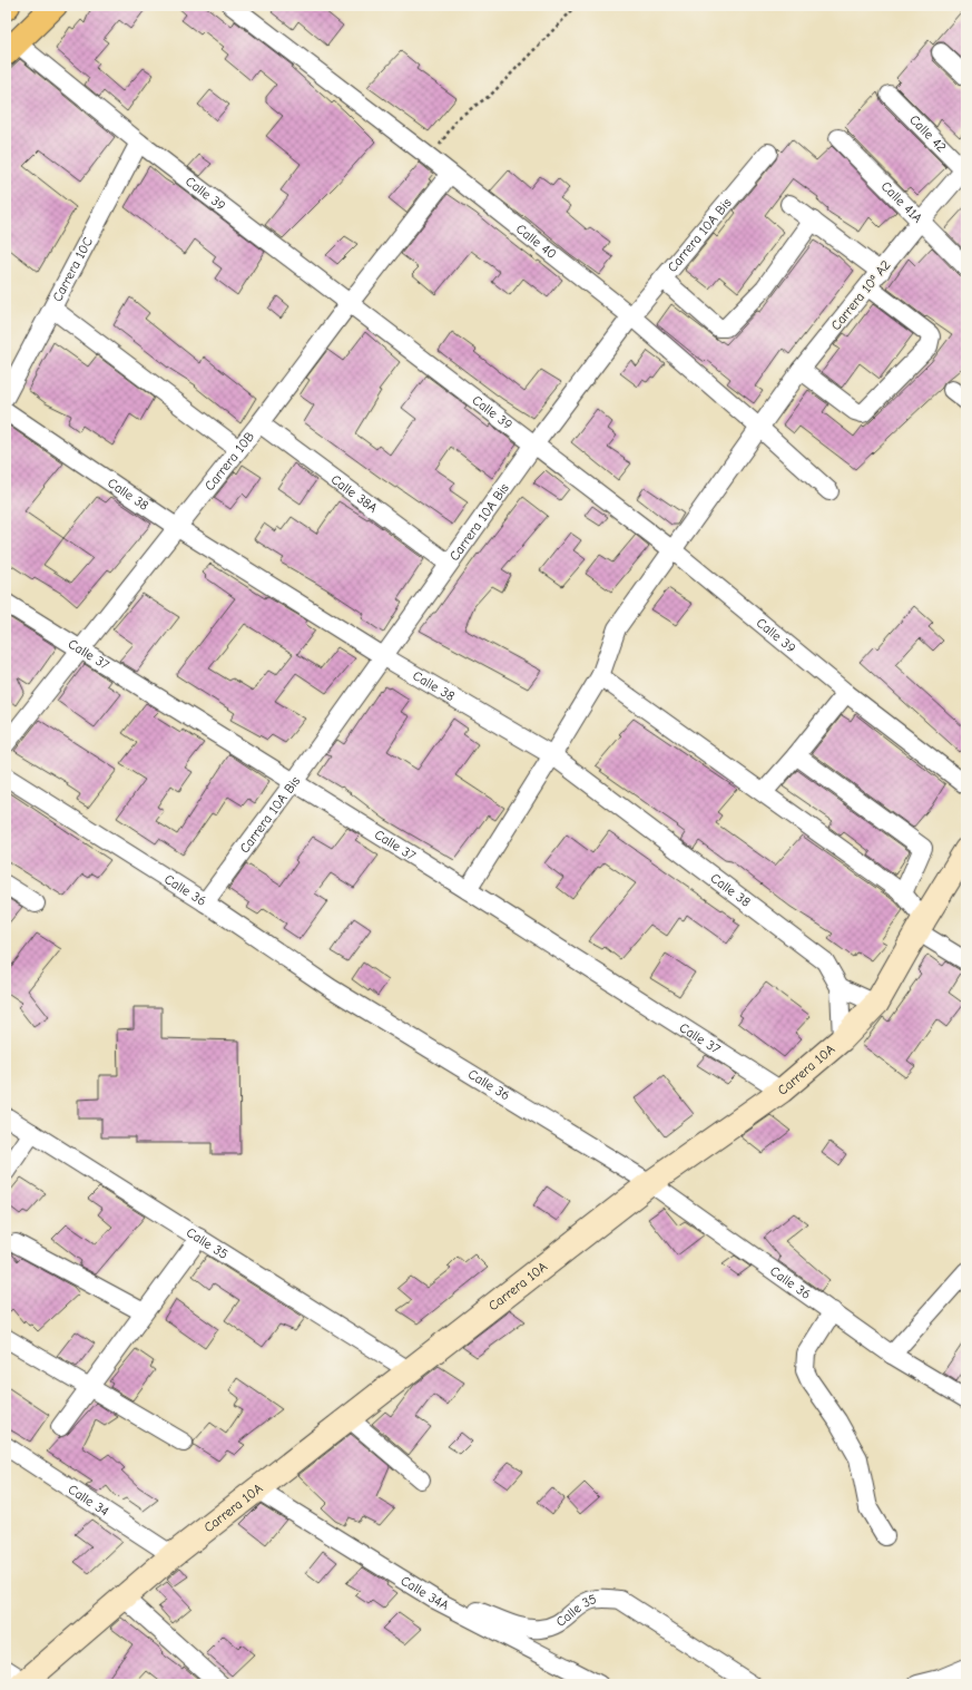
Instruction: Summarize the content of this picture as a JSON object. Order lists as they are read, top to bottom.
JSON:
{
  "streets": {
    "street": [
      "Calle 42",
      "Calle 39",
      "Calle 41A",
      "Carrera 10A Bis",
      "Calle 40",
      "Carrera 10C",
      "Carrera 10ª A2",
      "Carrera 10B",
      "Calle 38",
      "Calle 38A",
      "Calle 37",
      "Calle 36",
      "Carrera 10A",
      "Calle 35",
      "Calle 34",
      "Calle 34A"
    ]
  },
  "crossings": [
    ["Calle 42", "Carrera 10ª A2"],
    ["Calle 39", "Carrera 10A Bis"],
    ["Calle 39", "Carrera 10C"],
    ["Calle 39", "Carrera 10ª A2"],
    ["Calle 39", "Carrera 10B"],
    ["Calle 41A", "Carrera 10ª A2"],
    ["Carrera 10A Bis", "Calle 40"],
    ["Carrera 10A Bis", "Calle 38"],
    ["Carrera 10A Bis", "Calle 38A"],
    ["Carrera 10A Bis", "Calle 37"],
    ["Carrera 10A Bis", "Calle 36"],
    ["Calle 40", "Carrera 10ª A2"],
    ["Calle 40", "Carrera 10B"],
    ["Carrera 10B", "Calle 38"],
    ["Carrera 10B", "Calle 38A"],
    ["Carrera 10B", "Calle 37"],
    ["Calle 37", "Carrera 10A"],
    ["Calle 36", "Carrera 10A"],
    ["Carrera 10A", "Calle 35"],
    ["Carrera 10A", "Calle 34"],
    ["Carrera 10A", "Calle 34A"],
    ["Calle 35", "Calle 34A"]
  ]
}
